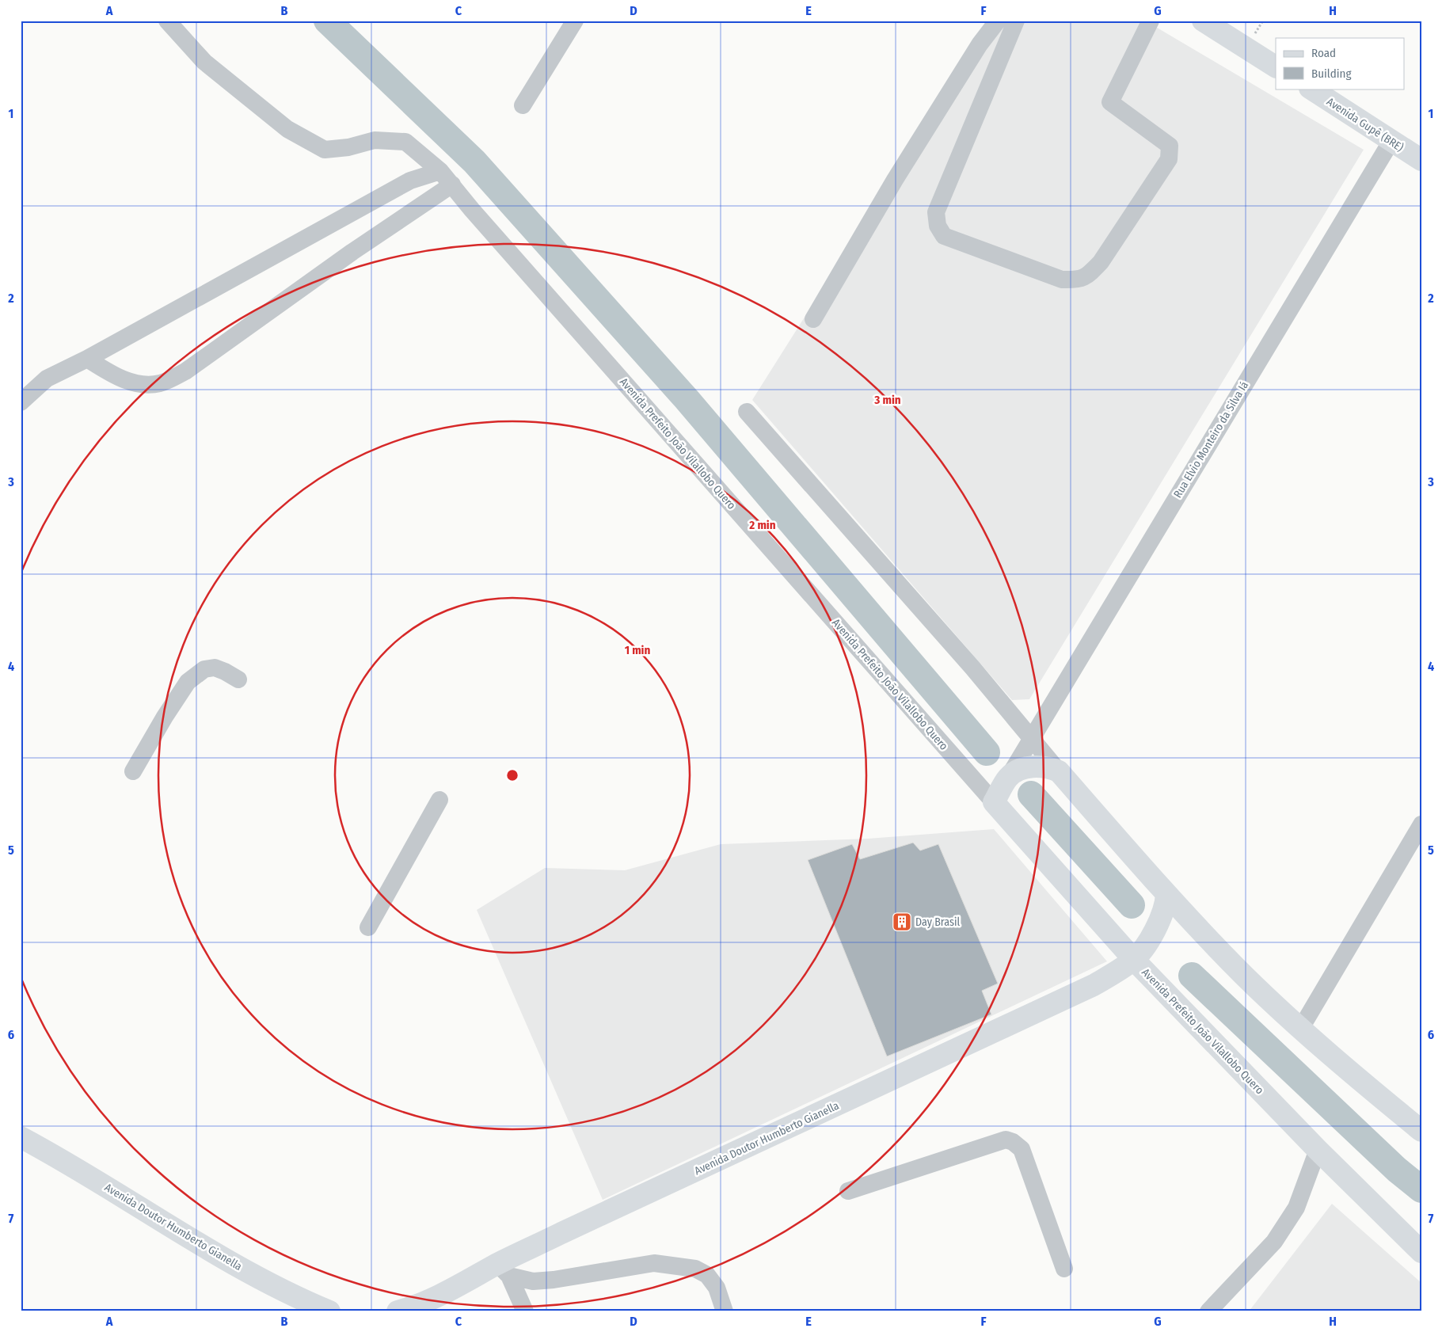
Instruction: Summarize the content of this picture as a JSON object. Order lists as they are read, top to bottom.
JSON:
{
  "streets": {
    "main road": ["Avenida Gupê (BRE)", "Avenida Prefeito João Vilallobo Quero", "Avenida Doutor Humberto Gianella"],
    "street": ["Rua Elvio Monteiro da Silva Iá"]
  },
  "crossings": [
    ["Avenida Gupê (BRE)", "Rua Elvio Monteiro da Silva Iá"],
    ["Avenida Prefeito João Vilallobo Quero", "Avenida Doutor Humberto Gianella"]
  ],
  "places": {
    "building": ["Day Brasil"]
  },
  "legend": ["Road", "Building"],
  "grid": {
    "columns": [
      "A",
      "B",
      "C",
      "D",
      "E",
      "F",
      "G",
      "H"
    ],
    "rows": [
      "1",
      "2",
      "3",
      "4",
      "5",
      "6",
      "7"
    ]
  },
  "rings": ["3 min", "2 min", "1 min"]
}
